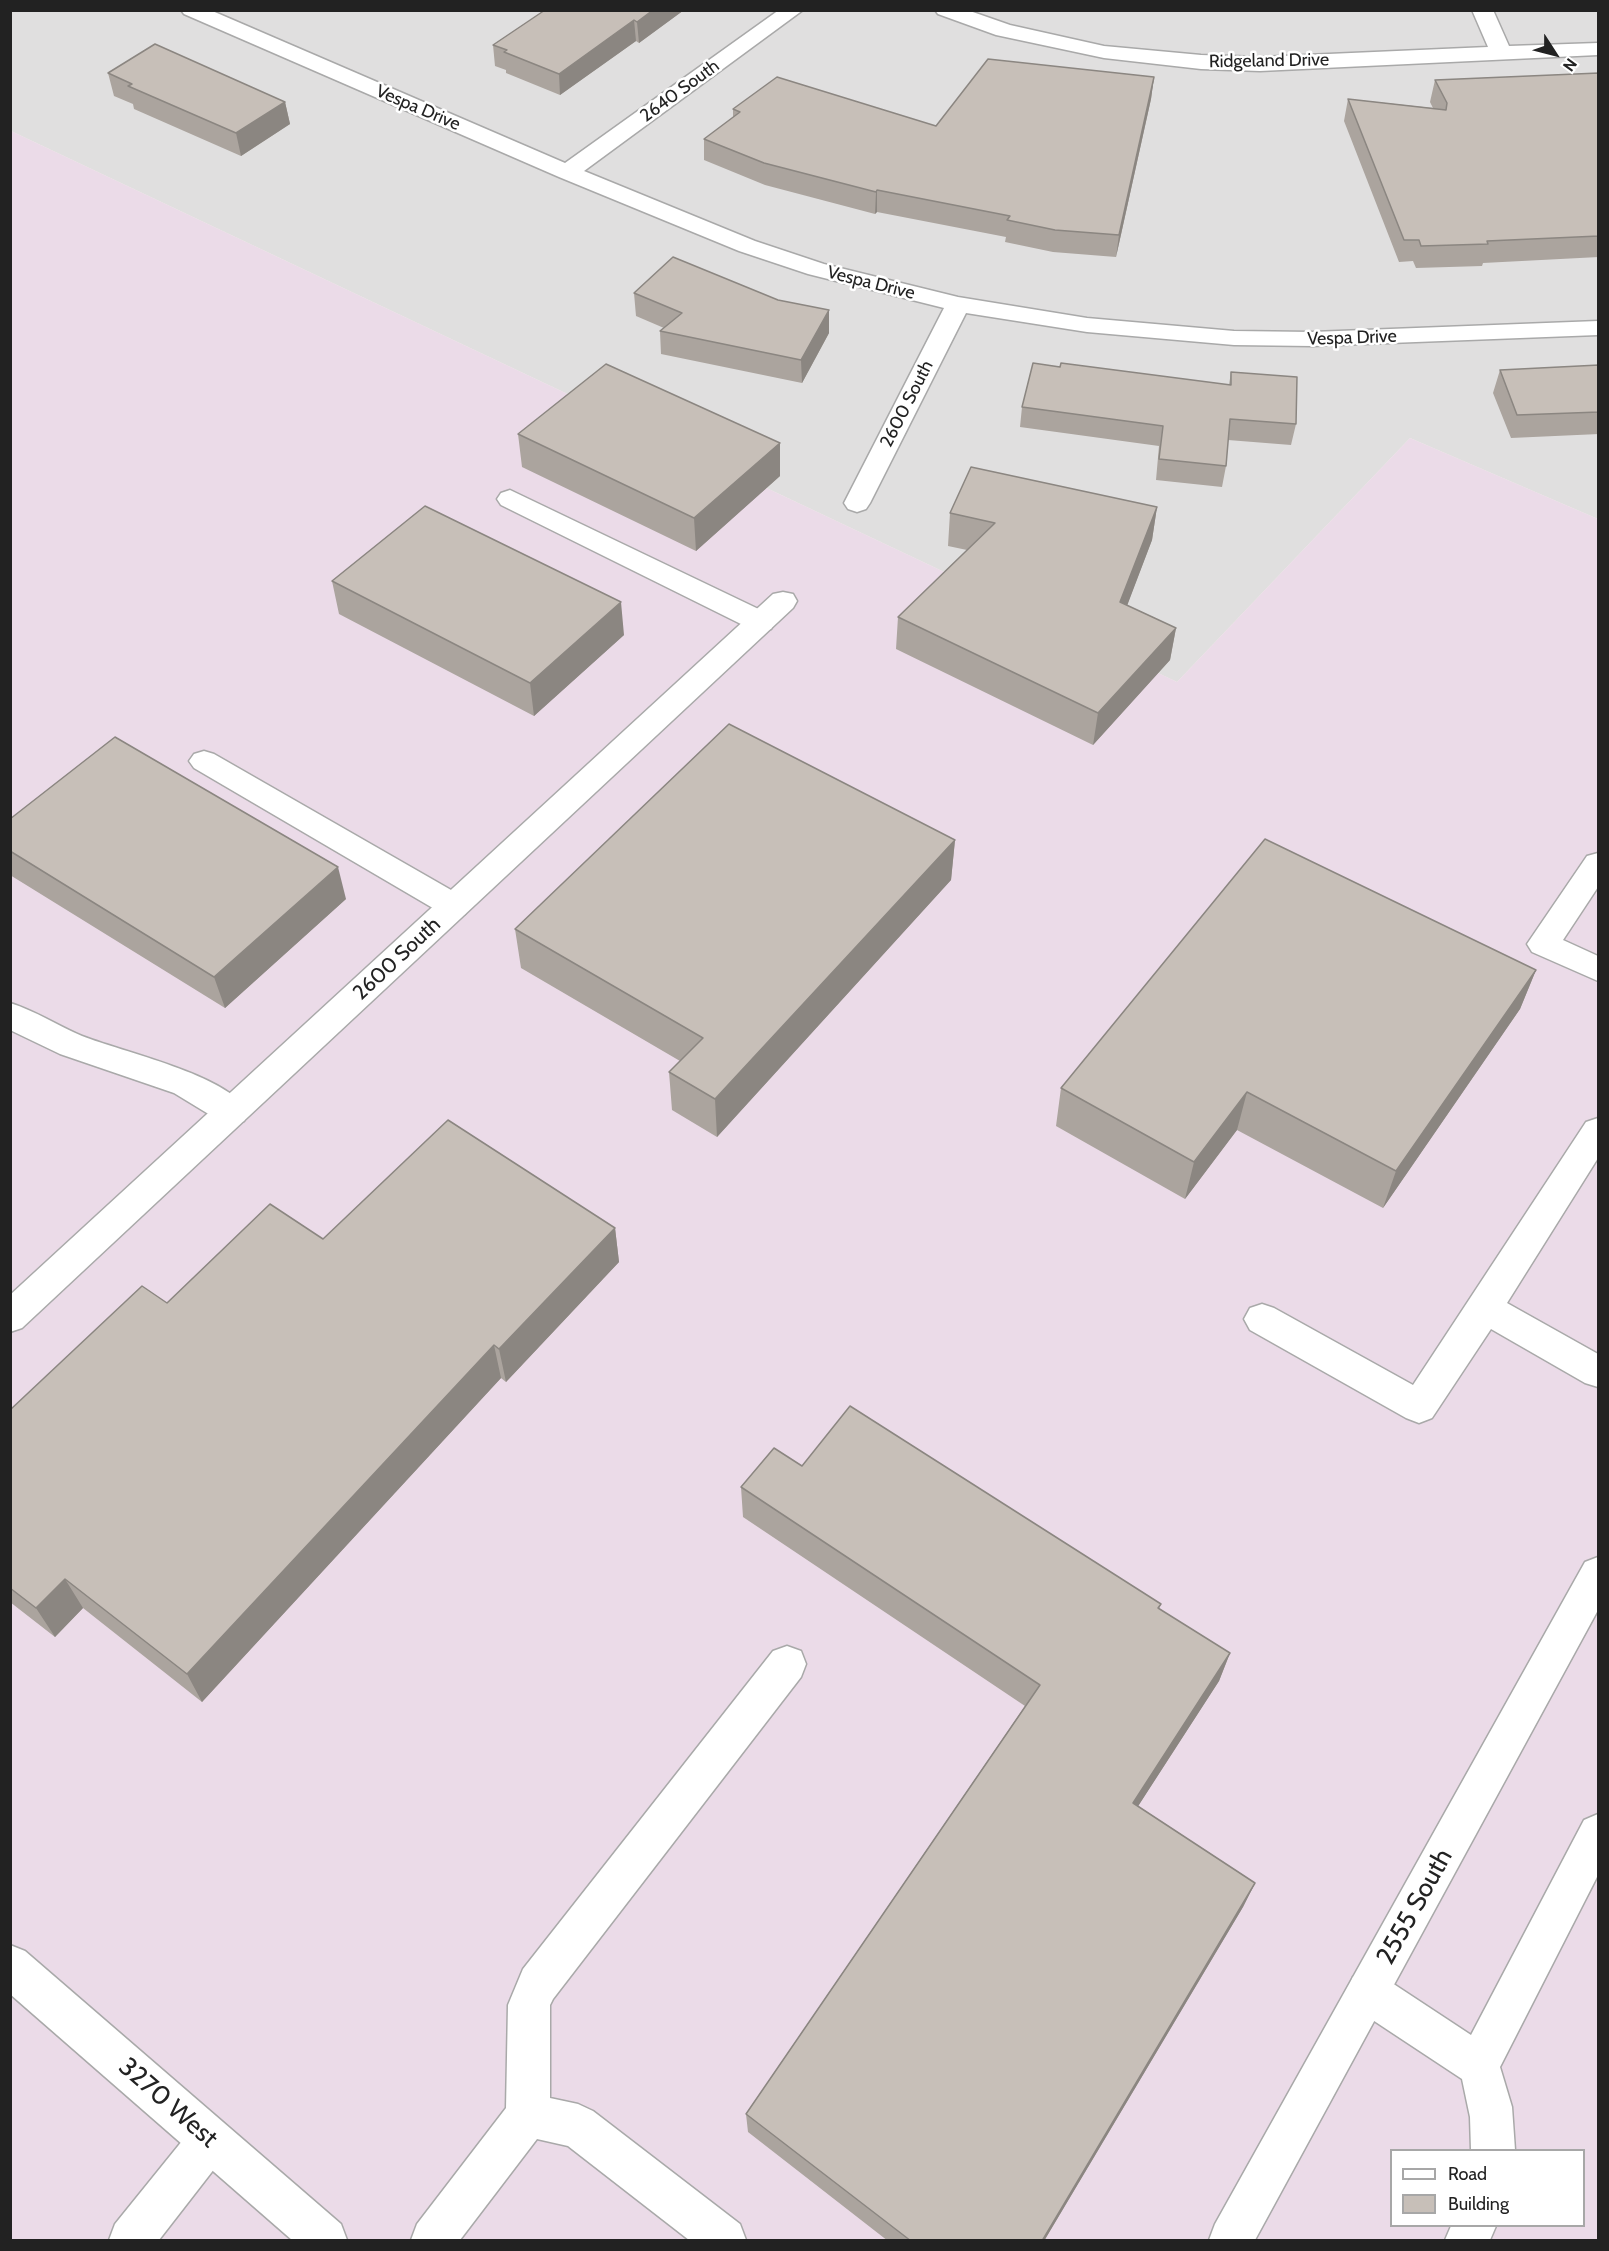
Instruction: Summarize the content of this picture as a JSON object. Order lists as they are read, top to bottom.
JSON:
{
  "streets": {
    "street": [
      "Ridgeland Drive",
      "2640 South",
      "Vespa Drive",
      "2600 South",
      "2555 South",
      "3270 West"
    ]
  },
  "crossings": [
    ["2640 South", "Vespa Drive"],
    ["Vespa Drive", "2600 South"]
  ],
  "legend": ["Road", "Building"],
  "north": "bottom right"
}
